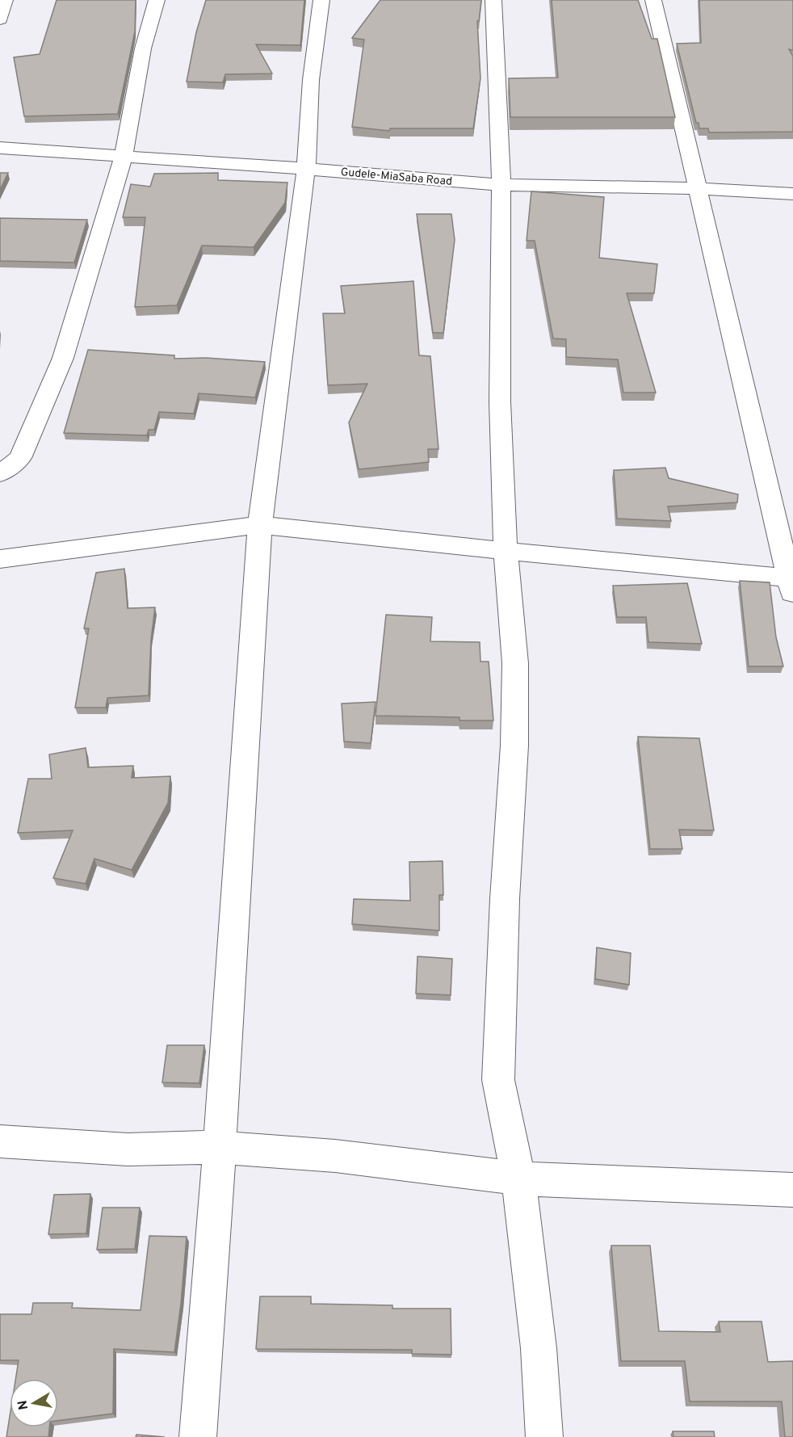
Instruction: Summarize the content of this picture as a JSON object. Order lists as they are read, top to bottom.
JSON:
{
  "streets": {
    "street": ["Gudele-MiaSaba Road"]
  },
  "north": "left"
}
